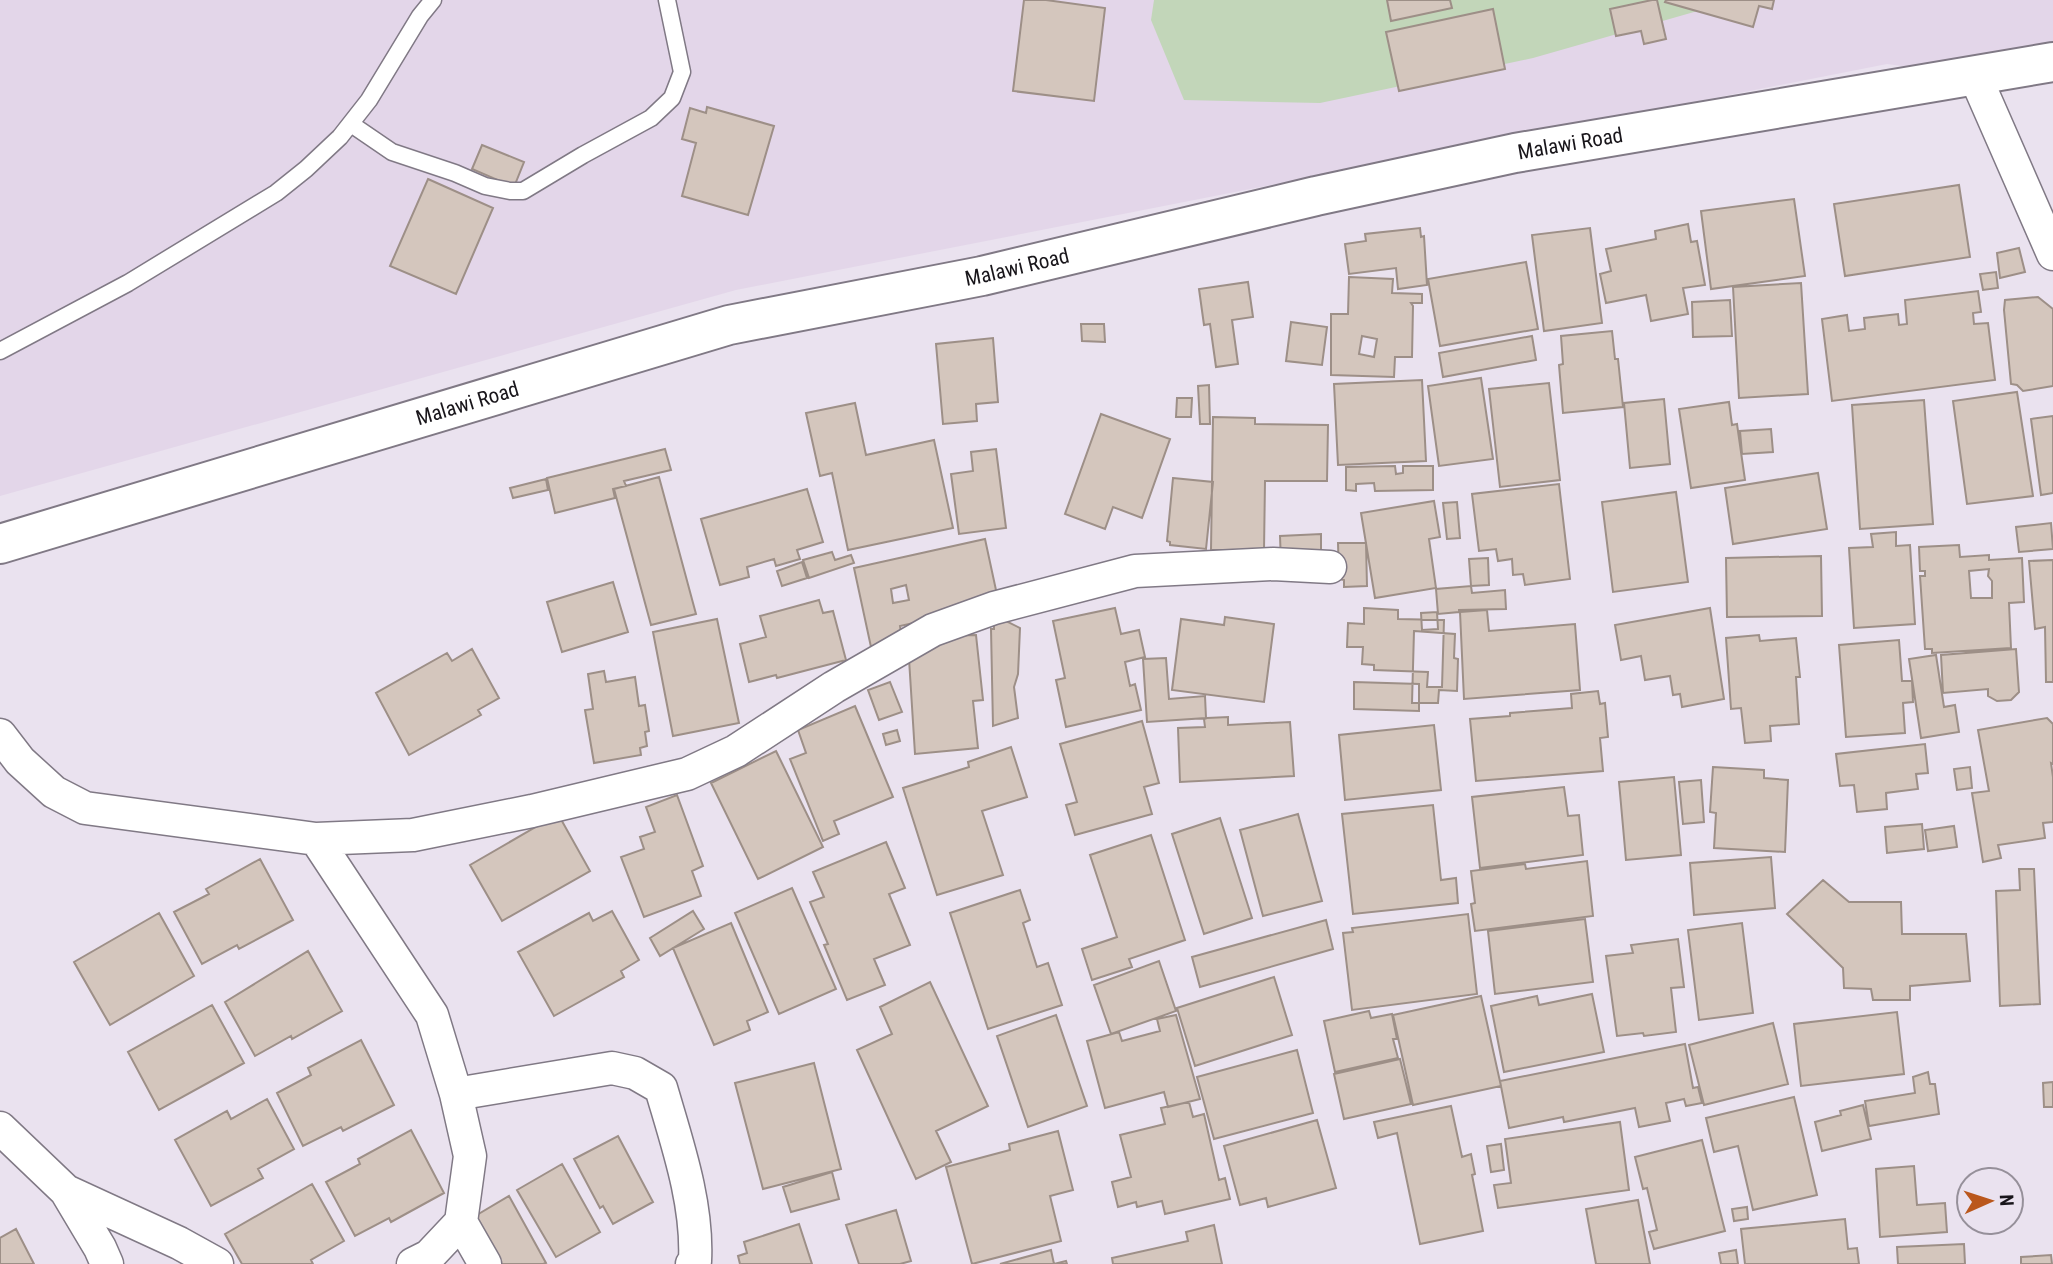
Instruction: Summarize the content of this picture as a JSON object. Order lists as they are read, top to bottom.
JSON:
{
  "streets": {
    "main road": ["Malawi Road"]
  },
  "north": "right"
}
